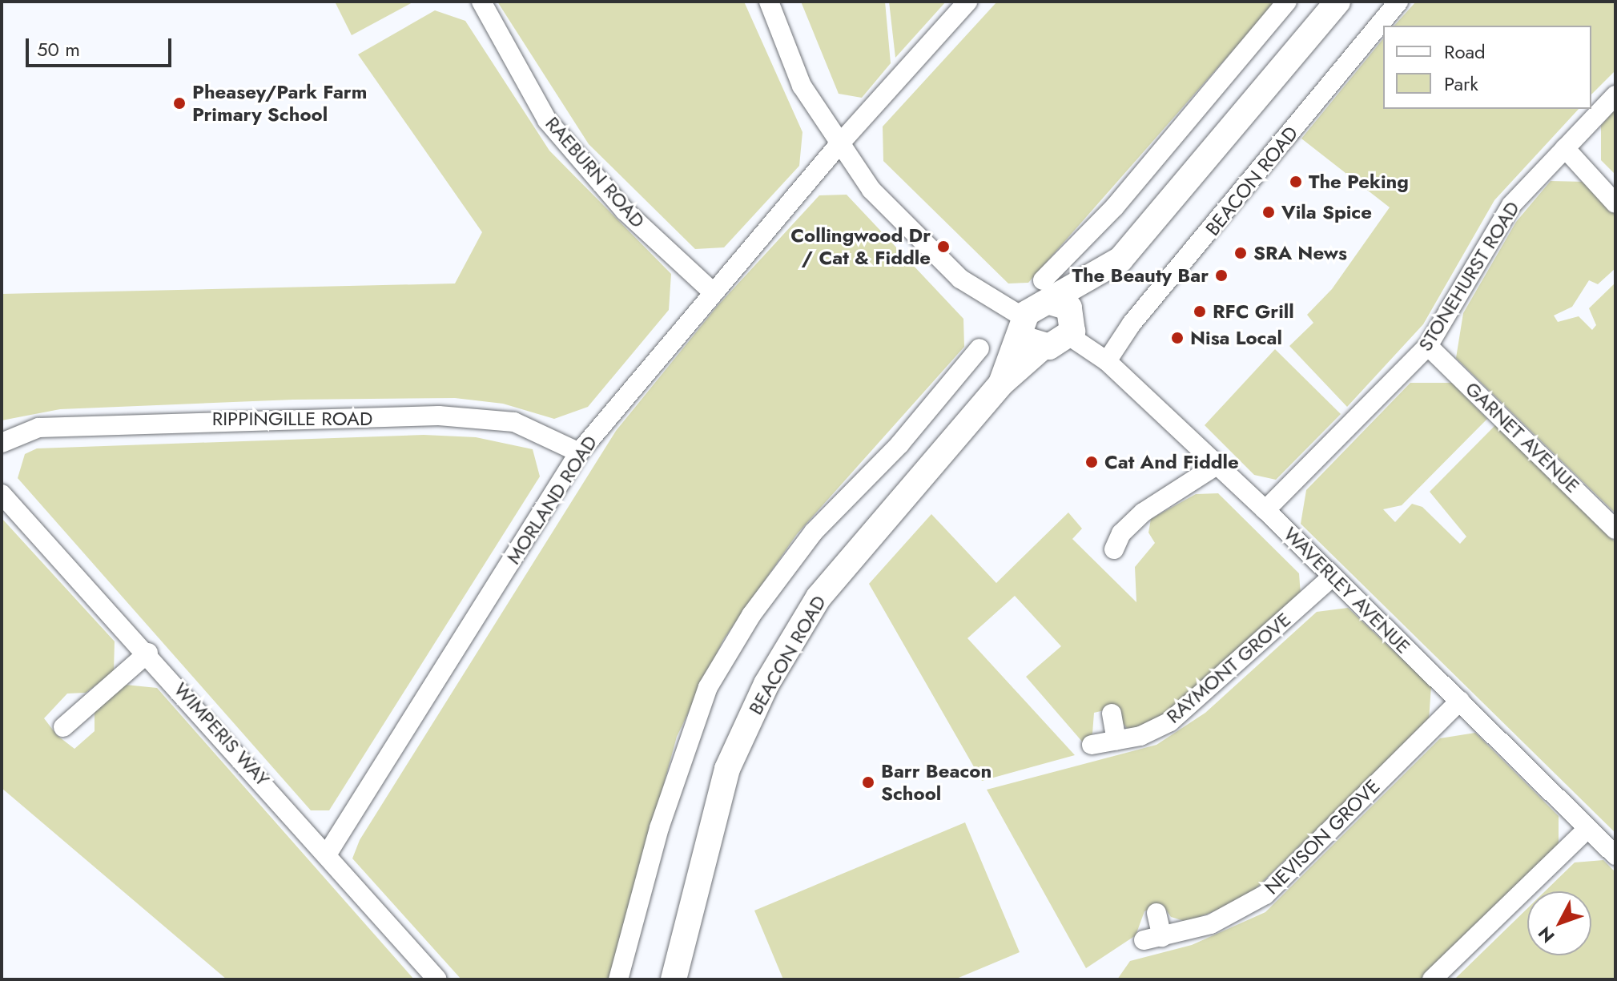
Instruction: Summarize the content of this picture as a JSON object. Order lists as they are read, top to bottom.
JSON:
{
  "streets": {
    "main road": ["BEACON ROAD"],
    "street": [
      "RAEBURN ROAD",
      "STONEHURST ROAD",
      "RIPPINGILLE ROAD",
      "GARNET AVENUE",
      "MORLAND ROAD",
      "WAVERLEY AVENUE",
      "RAYMONT GROVE",
      "WIMPERIS WAY",
      "NEVISON GROVE"
    ]
  },
  "crossings": [
    ["RAEBURN ROAD", "MORLAND ROAD"],
    ["BEACON ROAD", "WAVERLEY AVENUE"],
    ["STONEHURST ROAD", "GARNET AVENUE"],
    ["STONEHURST ROAD", "WAVERLEY AVENUE"],
    ["RIPPINGILLE ROAD", "MORLAND ROAD"],
    ["MORLAND ROAD", "WIMPERIS WAY"],
    ["WAVERLEY AVENUE", "RAYMONT GROVE"],
    ["WAVERLEY AVENUE", "NEVISON GROVE"]
  ],
  "places": [
    "Pheasey/Park Farm Primary School",
    "The Peking",
    "Vila Spice",
    "Collingwood Dr / Cat & Fiddle",
    "SRA News",
    "The Beauty Bar",
    "RFC Grill",
    "Nisa Local",
    "Cat And Fiddle",
    "Barr Beacon School"
  ],
  "legend": ["Road", "Park"],
  "scale_bar": "50 m",
  "north": "bottom left"
}
